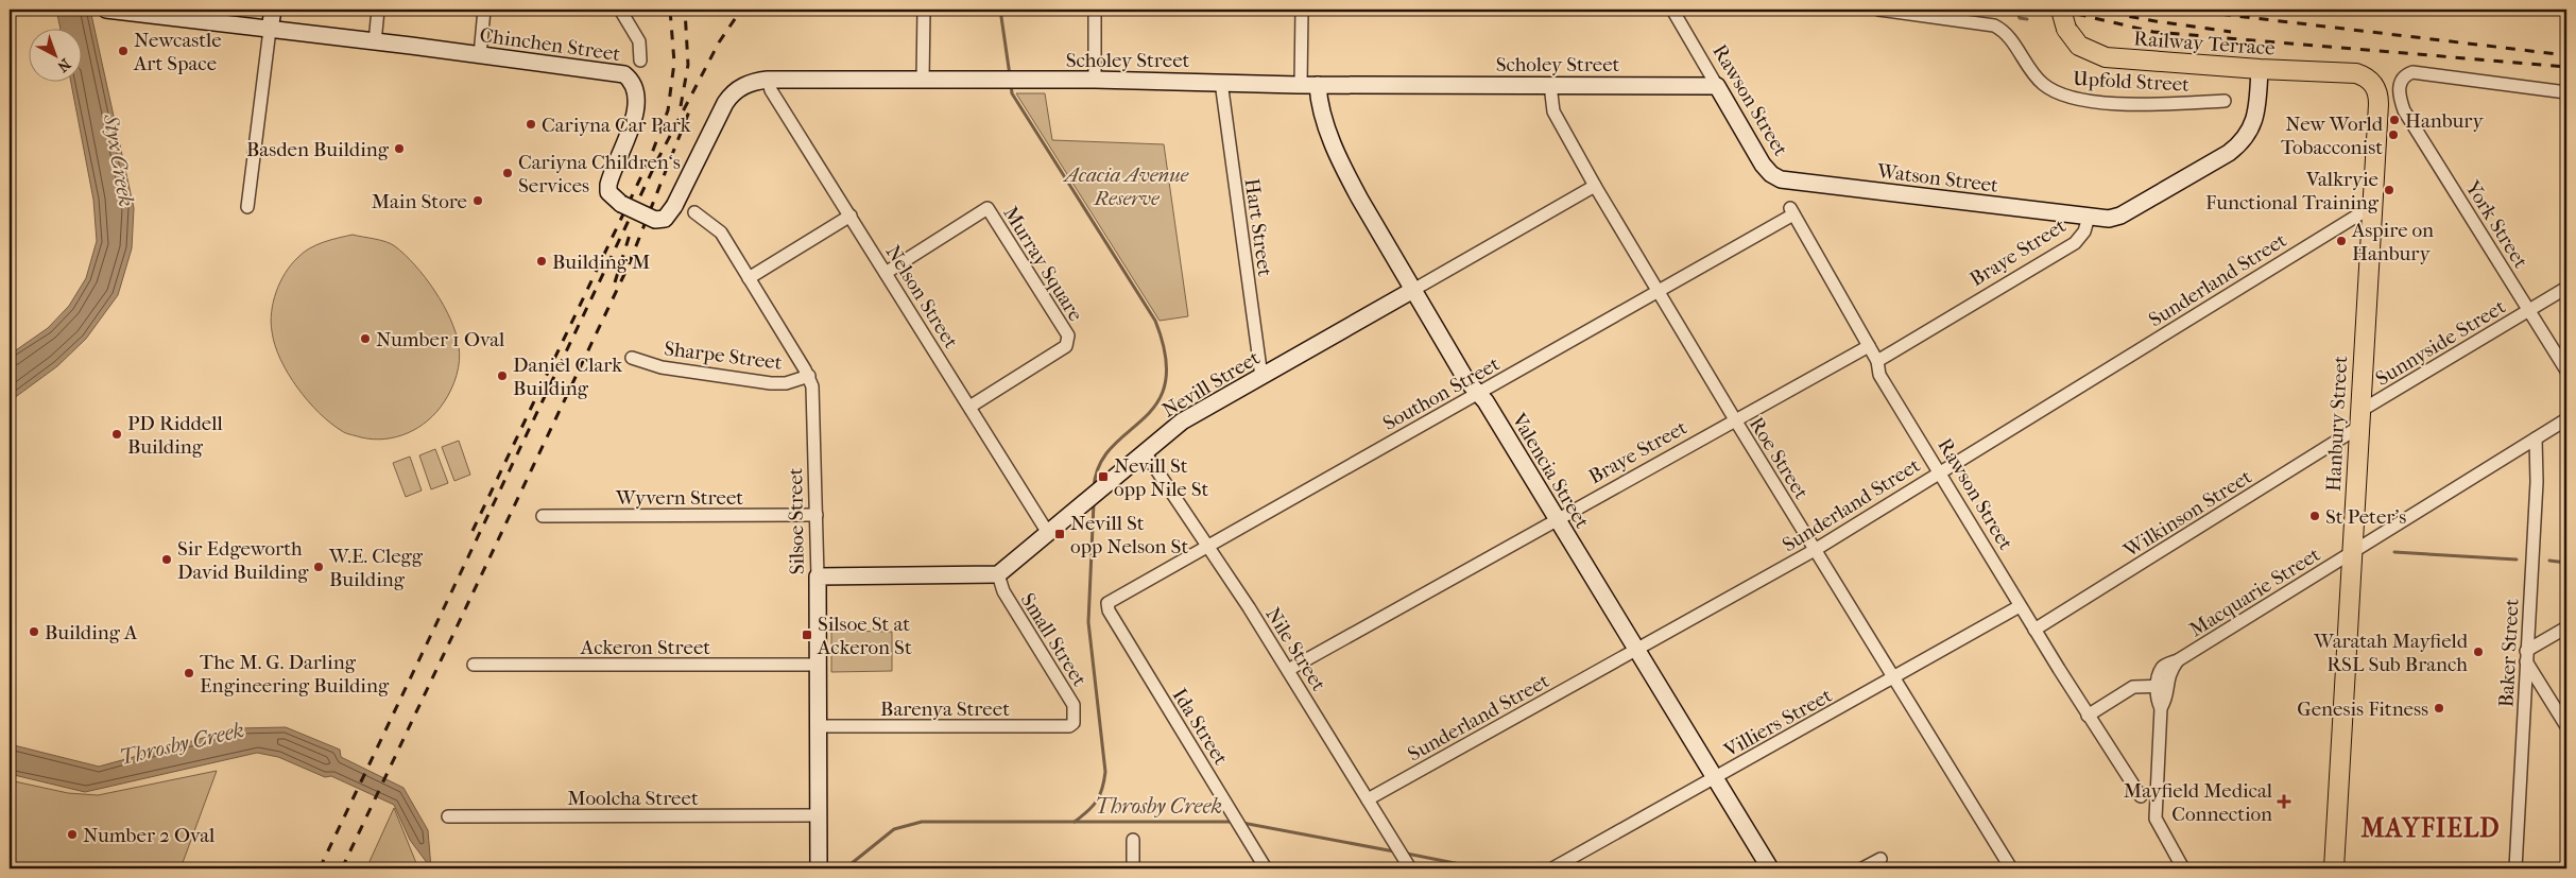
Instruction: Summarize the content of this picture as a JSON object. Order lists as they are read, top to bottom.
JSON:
{
  "streets": {
    "main road": ["Railway Terrace", "Hanbury Street"],
    "street": [
      "Chinchen Street",
      "Scholey Street",
      "Upfold Street",
      "Rawson Street",
      "Watson Street",
      "York Street",
      "Hart Street",
      "Braye Street",
      "Murray Square",
      "Sunderland Street",
      "Nelson Street",
      "Sunnyside Street",
      "Sharpe Street",
      "Nevill Street",
      "Southon Street",
      "Roe Street",
      "Valencia Street",
      "Wyvern Street",
      "Wilkinson Street",
      "Silsoe Street",
      "Macquarie Street",
      "Small Street",
      "Ackeron Street",
      "Nile Street",
      "Baker Street",
      "Barenya Street",
      "Villiers Street",
      "Ida Street",
      "Moolcha Street"
    ]
  },
  "crossings": [
    ["Railway Terrace", "Braye Street"],
    ["Railway Terrace", "Hanbury Street"],
    ["Chinchen Street", "Scholey Street"],
    ["Scholey Street", "Rawson Street"],
    ["Scholey Street", "Hart Street"],
    ["Scholey Street", "Nelson Street"],
    ["Scholey Street", "Roe Street"],
    ["Scholey Street", "Valencia Street"],
    ["Rawson Street", "Watson Street"],
    ["Rawson Street", "Braye Street"],
    ["Rawson Street", "Sunderland Street"],
    ["Rawson Street", "Southon Street"],
    ["Rawson Street", "Wilkinson Street"],
    ["Rawson Street", "Villiers Street"],
    ["Watson Street", "Braye Street"],
    ["York Street", "Sunnyside Street"],
    ["Hart Street", "Nevill Street"],
    ["Braye Street", "Roe Street"],
    ["Braye Street", "Valencia Street"],
    ["Braye Street", "Nile Street"],
    ["Murray Square", "Nelson Street"],
    ["Sunderland Street", "Hanbury Street"],
    ["Sunderland Street", "Roe Street"],
    ["Sunderland Street", "Valencia Street"],
    ["Sunderland Street", "Nile Street"],
    ["Nelson Street", "Nevill Street"],
    ["Sunnyside Street", "Hanbury Street"],
    ["Sunnyside Street", "Wilkinson Street"],
    ["Sharpe Street", "Silsoe Street"],
    ["Nevill Street", "Roe Street"],
    ["Nevill Street", "Valencia Street"],
    ["Nevill Street", "Small Street"],
    ["Nevill Street", "Nile Street"],
    ["Southon Street", "Roe Street"],
    ["Southon Street", "Valencia Street"],
    ["Southon Street", "Nile Street"],
    ["Southon Street", "Ida Street"],
    ["Hanbury Street", "Wilkinson Street"],
    ["Hanbury Street", "Macquarie Street"],
    ["Roe Street", "Villiers Street"],
    ["Valencia Street", "Villiers Street"],
    ["Wyvern Street", "Silsoe Street"],
    ["Silsoe Street", "Ackeron Street"],
    ["Silsoe Street", "Barenya Street"],
    ["Silsoe Street", "Moolcha Street"],
    ["Macquarie Street", "Baker Street"],
    ["Small Street", "Barenya Street"]
  ],
  "districts": ["MAYFIELD"],
  "water": ["Styx Creek", "Throsby Creek"],
  "parks": ["Acacia Avenue Reserve"],
  "places": {
    "other": [
      "Newcastle Art Space",
      "Hanbury",
      "Cariyna Car Park",
      "New World Tobacconist",
      "Basden Building",
      "Cariyna Children‘s Services",
      "Valkryie Functional Training",
      "Main Store",
      "Aspire on Hanbury",
      "Building M",
      "Number 1 Oval",
      "Daniel Clark Building",
      "PD Riddell Building",
      "St Peter’s",
      "Sir Edgeworth David Building",
      "W.E. Clegg Building",
      "Building A",
      "Waratah Mayfield RSL Sub Branch",
      "The M. G. Darling Engineering Building",
      "Genesis Fitness",
      "Number 2 Oval"
    ],
    "transit": ["Nevill St opp Nile St", "Nevill St opp Nelson St", "Silsoe St at Ackeron St"],
    "health": ["Mayfield Medical Connection"]
  },
  "north": "bottom right"
}
